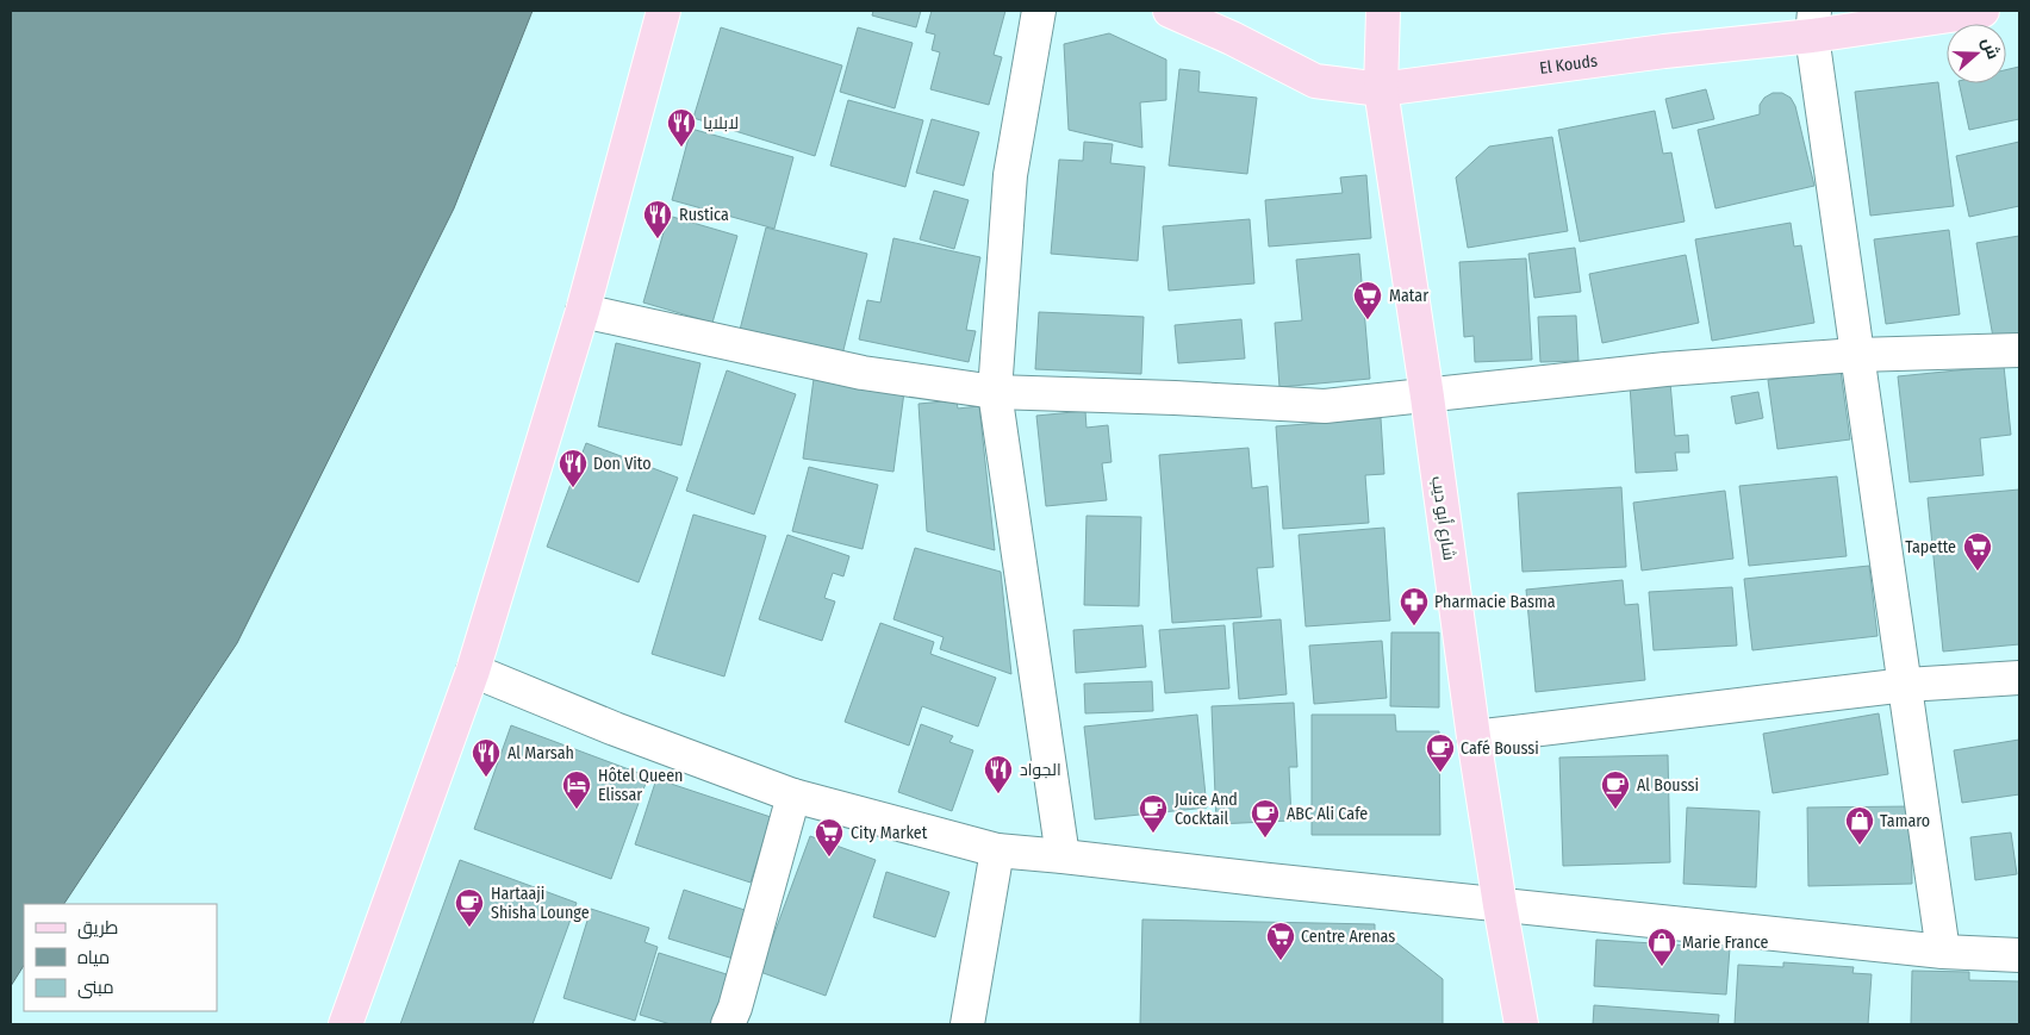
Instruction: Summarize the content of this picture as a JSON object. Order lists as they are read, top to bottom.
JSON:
{
  "streets": {
    "main road": ["El Kouds", "شارع أبو ديب"]
  },
  "crossings": [
    ["El Kouds", "شارع أبو ديب"]
  ],
  "places": {
    "restaurant": [
      "لابلايا",
      "Rustica",
      "Don Vito",
      "Al Marsah",
      "الجواد"
    ],
    "supermarket": [
      "Matar",
      "Tapette",
      "City Market",
      "Centre Arenas"
    ],
    "pharmacy": ["Pharmacie Basma"],
    "cafe": [
      "Café Boussi",
      "Al Boussi",
      "Juice And Cocktail",
      "ABC Ali Cafe",
      "Hartaaji Shisha Lounge"
    ],
    "hotel": ["Hôtel Queen Elissar"],
    "shop": ["Tamaro", "Marie France"]
  },
  "legend": ["طريق", "مياه", "مبنى"],
  "north": "right"
}
